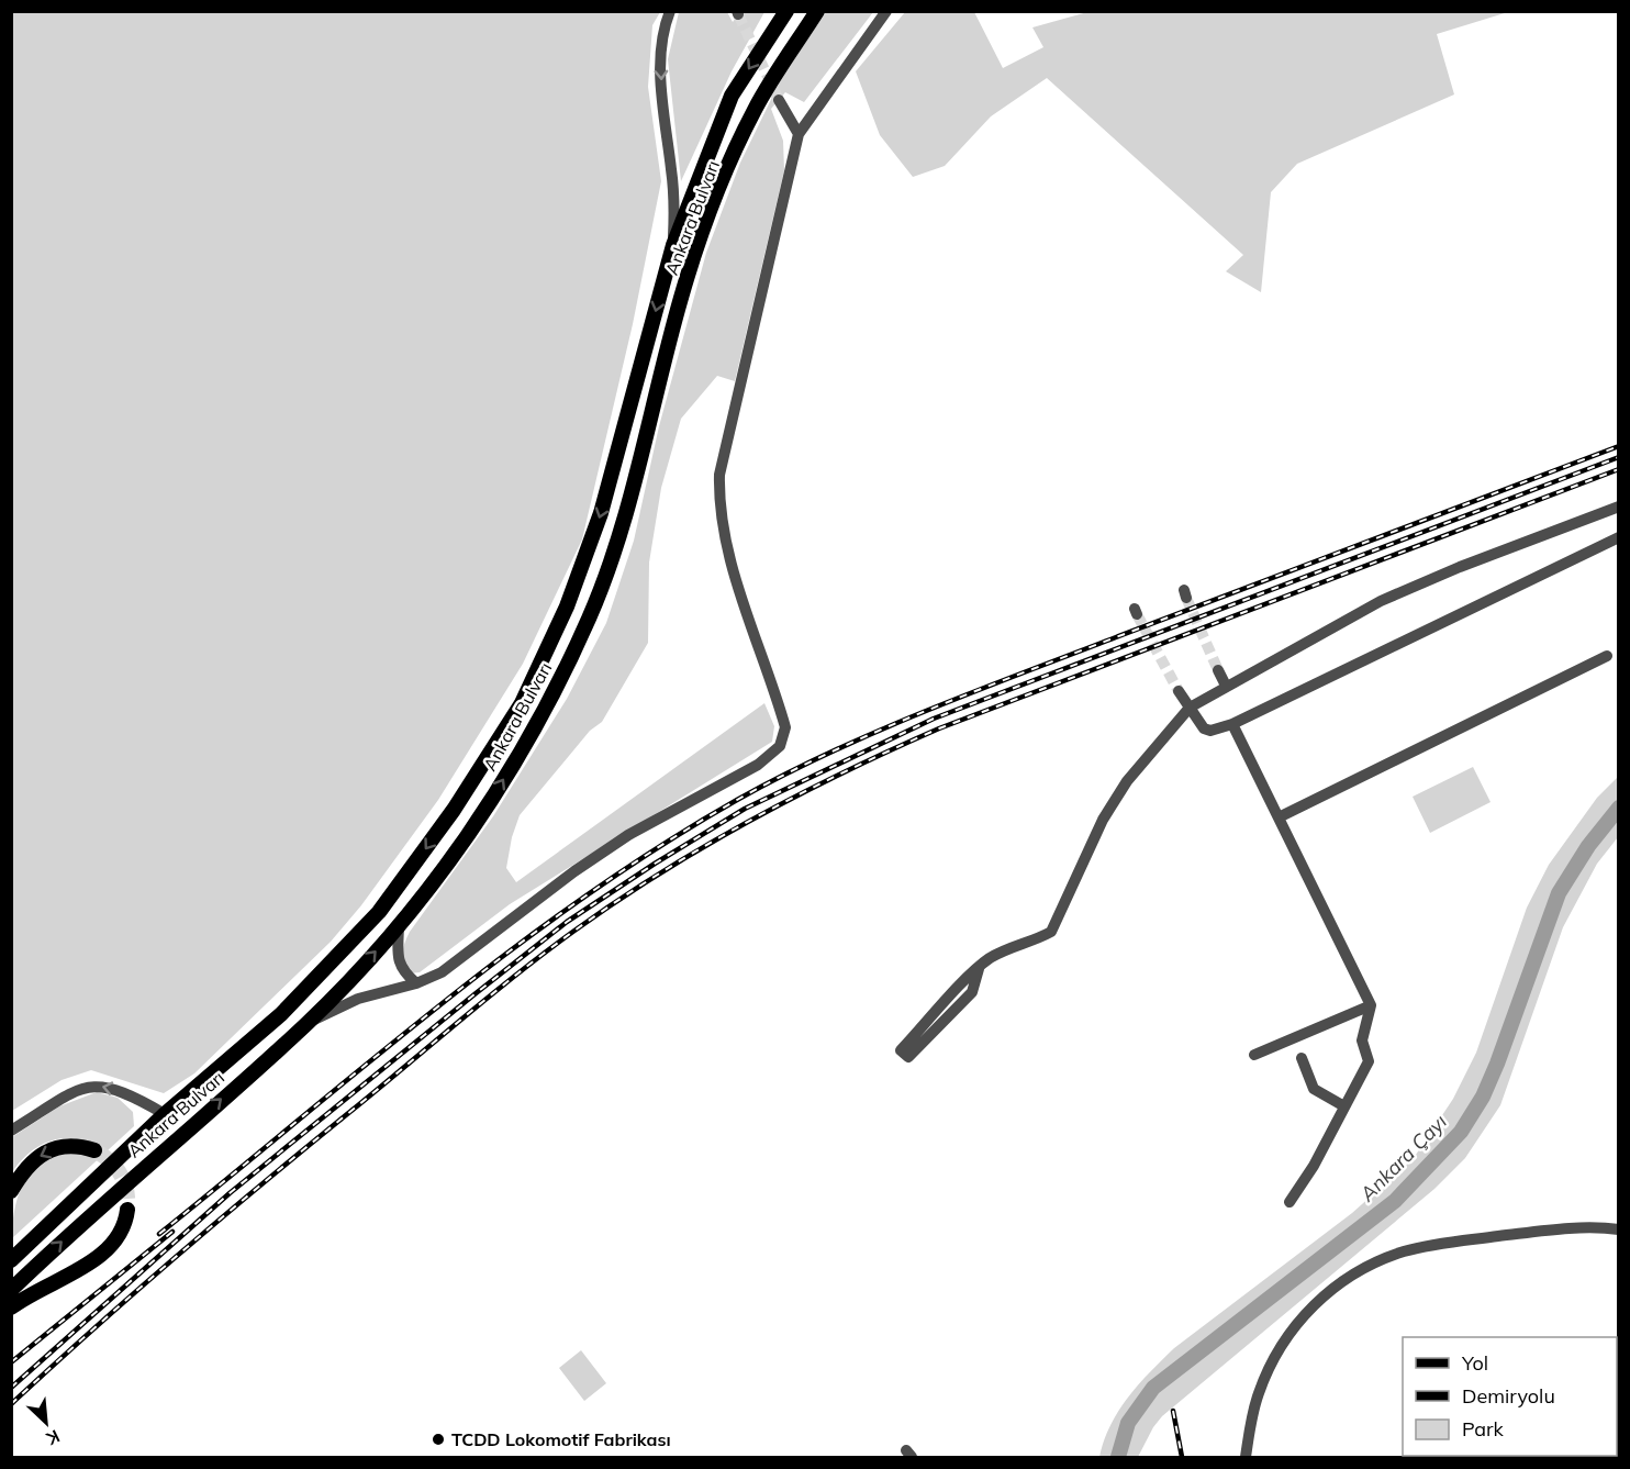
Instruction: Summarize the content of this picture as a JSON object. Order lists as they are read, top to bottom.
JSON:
{
  "streets": {
    "main road": ["Ankara Bulvarı"]
  },
  "water": ["Ankara Çayı"],
  "places": ["TCDD Lokomotif Fabrikası"],
  "legend": ["Yol", "Demiryolu", "Park"],
  "north": "bottom right"
}
